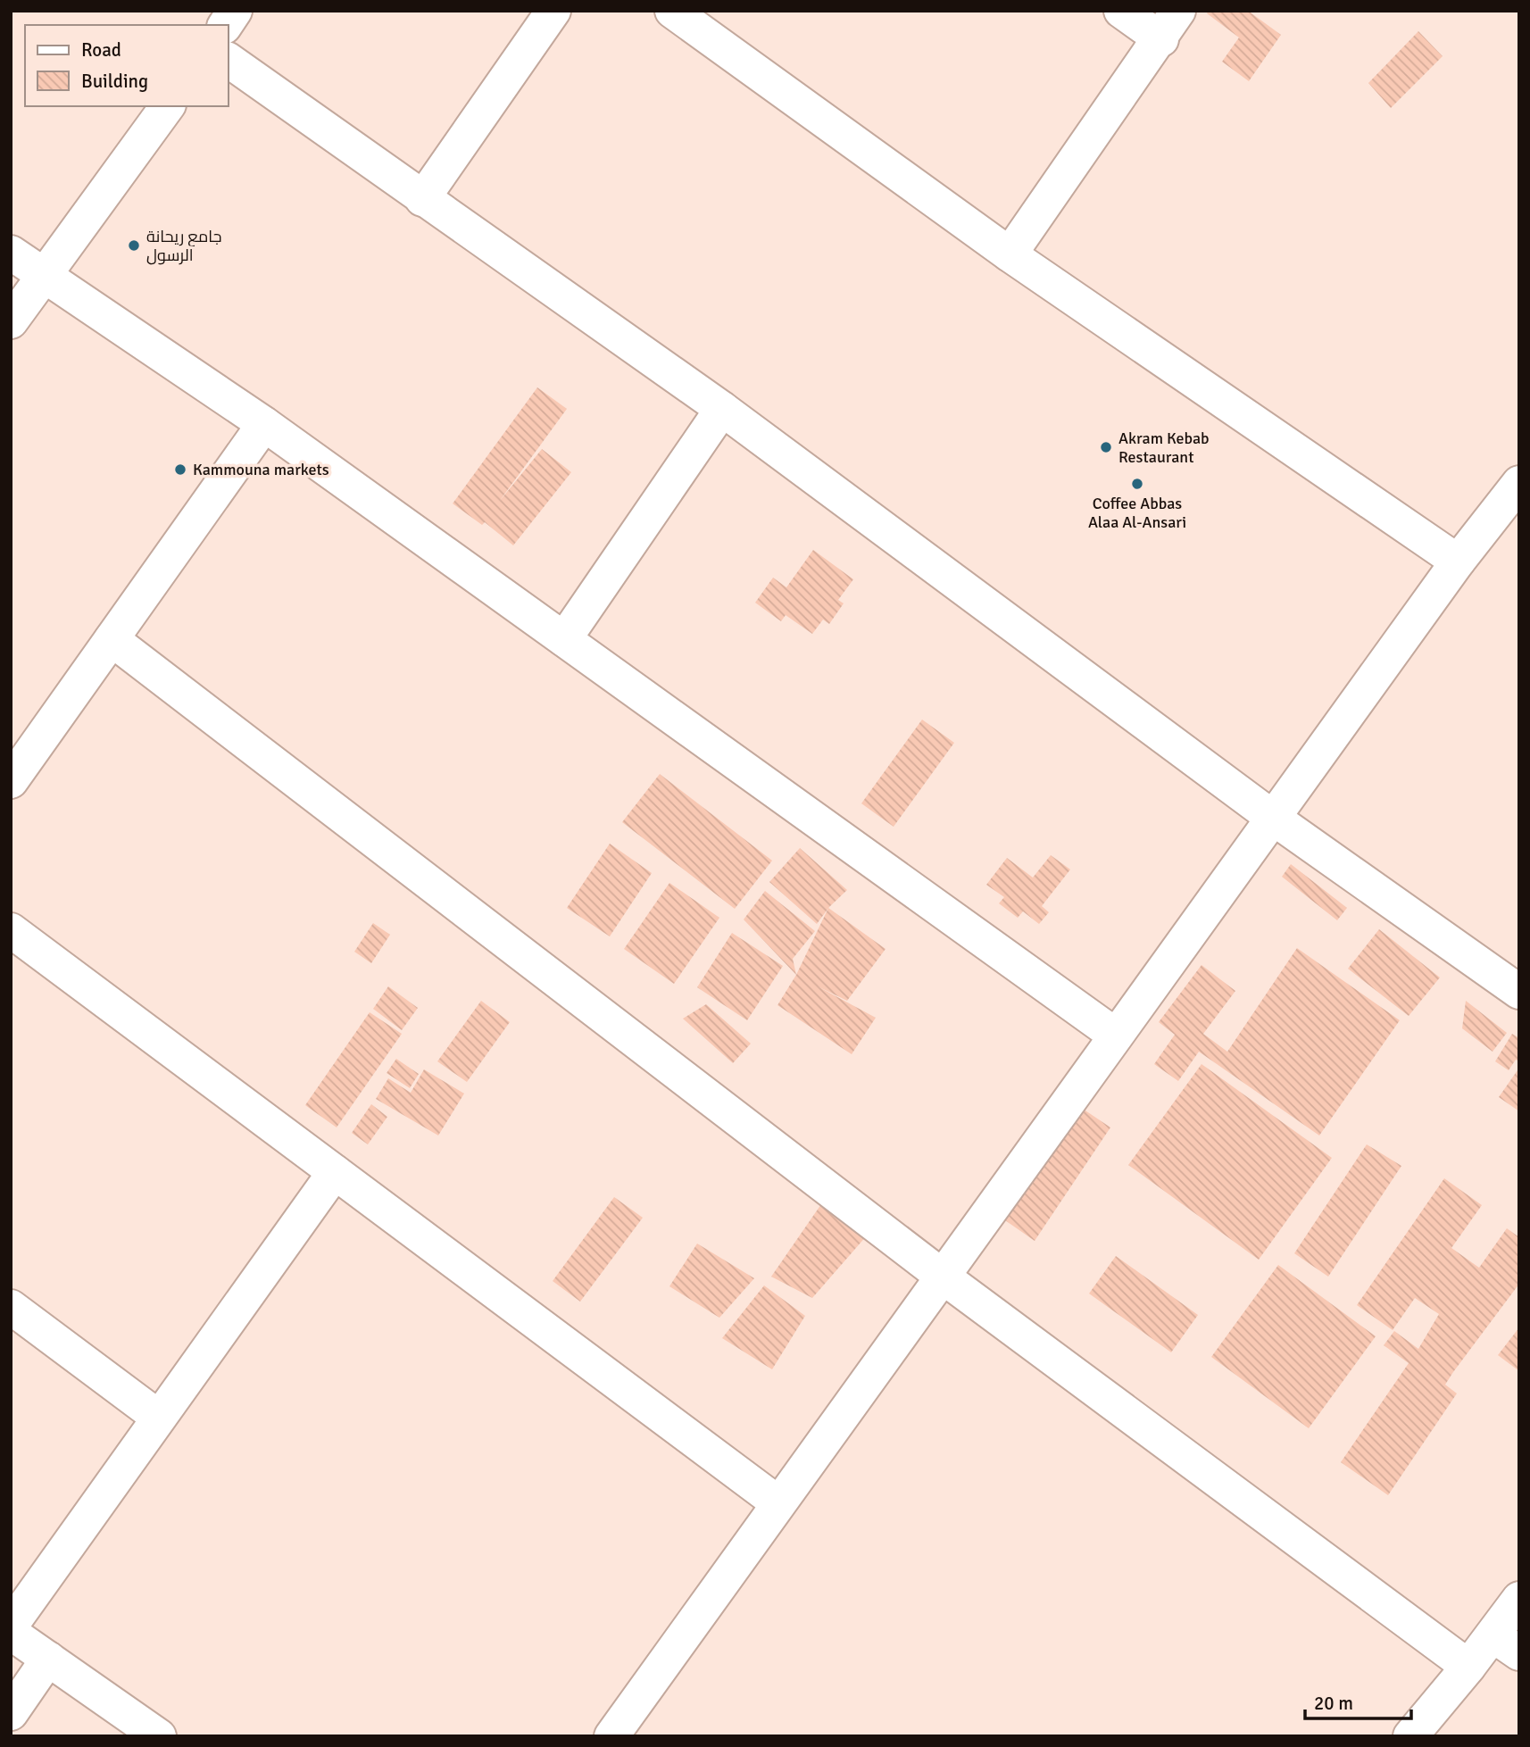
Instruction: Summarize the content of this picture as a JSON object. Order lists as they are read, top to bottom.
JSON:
{
  "places": [
    "جامع ريحانة الرسول",
    "Akram Kebab Restaurant",
    "Kammouna markets",
    "Coffee Abbas Alaa Al-Ansari"
  ],
  "legend": ["Road", "Building"],
  "scale_bar": "20 m"
}
